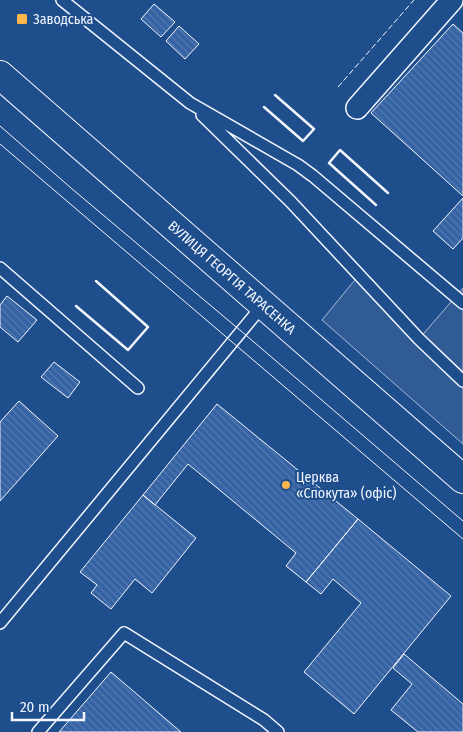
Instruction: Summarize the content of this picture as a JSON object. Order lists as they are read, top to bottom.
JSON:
{
  "streets": {
    "main road": ["ВУЛИЦЯ ГЕОРГІЯ ТАРАСЕНКА"]
  },
  "places": {
    "transit": ["Заводська"],
    "other": ["Церква «Спокута» (офіс)"]
  },
  "scale_bar": "20 m"
}
